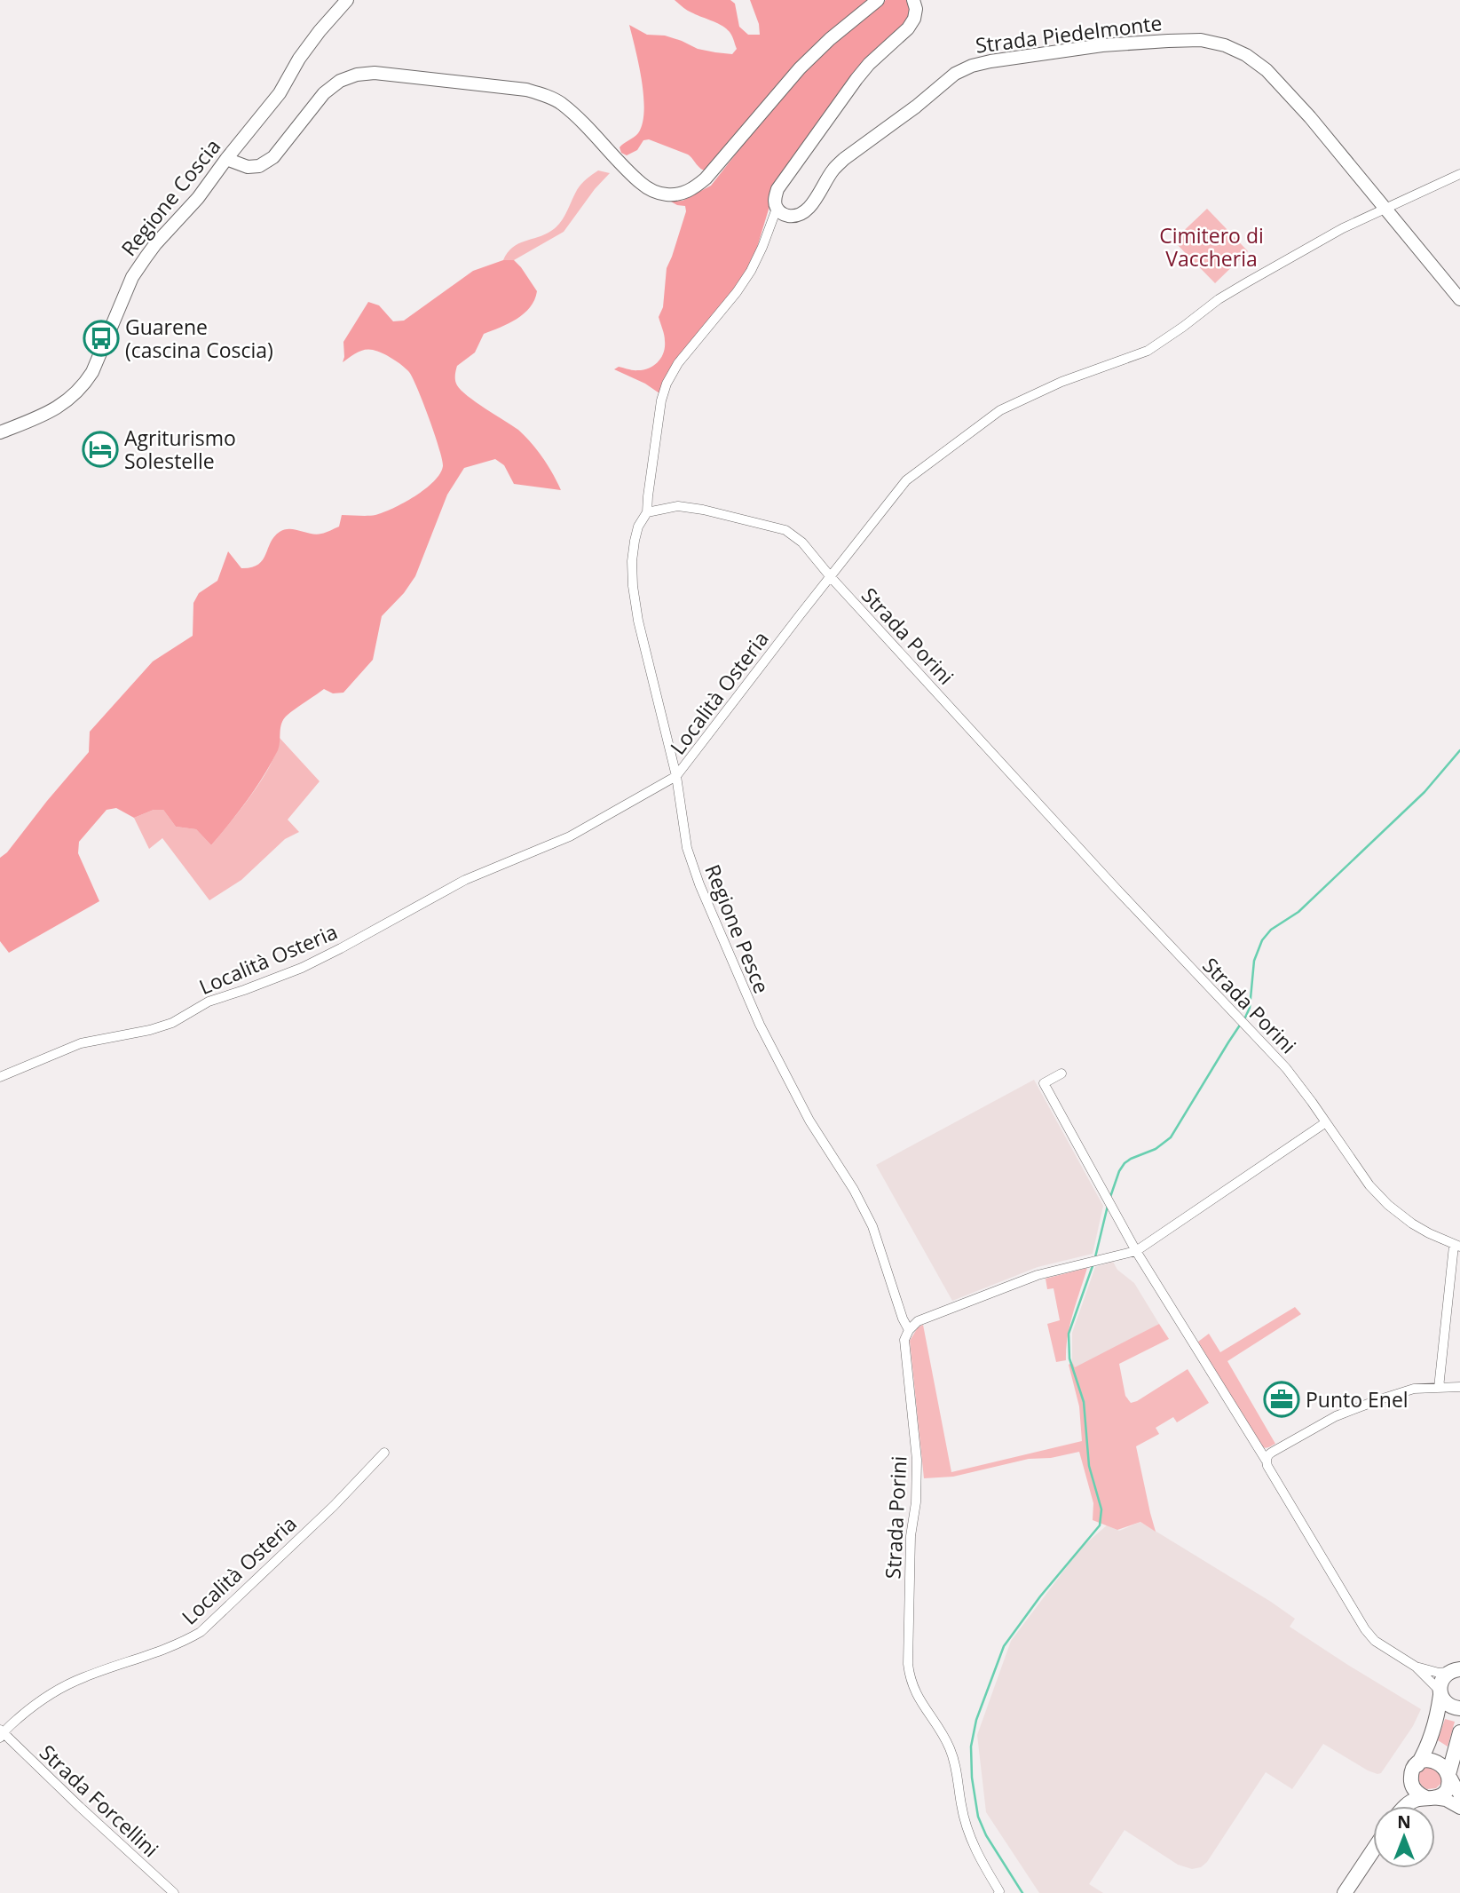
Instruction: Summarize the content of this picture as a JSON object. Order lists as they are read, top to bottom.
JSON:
{
  "streets": {
    "street": [
      "Strada Piedelmonte",
      "Regione Coscia",
      "Strada Porini",
      "Località Osteria",
      "Regione Pesce",
      "Strada Forcellini"
    ]
  },
  "crossings": [
    ["Strada Piedelmonte", "Località Osteria"],
    ["Strada Porini", "Località Osteria"],
    ["Strada Porini", "Regione Pesce"],
    ["Località Osteria", "Regione Pesce"],
    ["Località Osteria", "Strada Forcellini"]
  ],
  "parks": ["Cimitero di Vaccheria"],
  "places": {
    "bus stop": ["Guarene (cascina Coscia)"],
    "hotel": ["Agriturismo Solestelle"],
    "office": ["Punto Enel"]
  },
  "north": "top"
}
